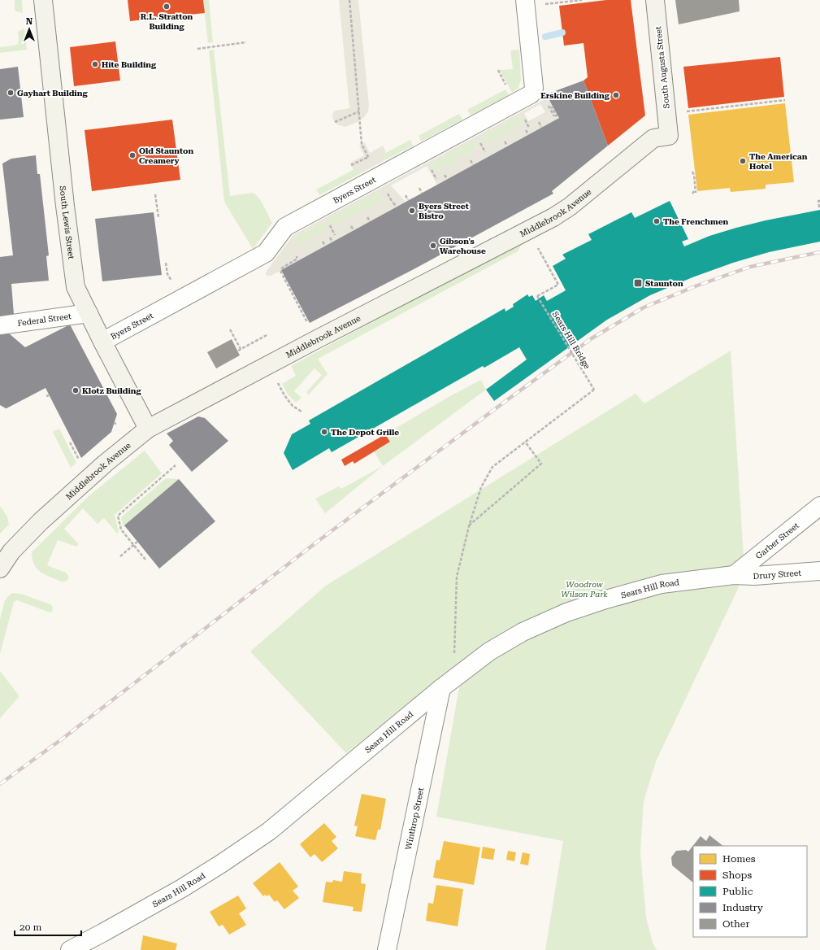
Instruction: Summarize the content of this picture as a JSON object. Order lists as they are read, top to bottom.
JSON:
{
  "streets": {
    "street": [
      "South Augusta Street",
      "Byers Street",
      "Middlebrook Avenue",
      "South Lewis Street",
      "Federal Street",
      "Garber Street",
      "Drury Street",
      "Sears Hill Road",
      "Winthrop Street"
    ],
    "path": ["Sears Hill Bridge"]
  },
  "crossings": [
    ["South Augusta Street", "Middlebrook Avenue"],
    ["Byers Street", "South Lewis Street"],
    ["Middlebrook Avenue", "South Lewis Street"],
    ["South Lewis Street", "Federal Street"],
    ["Garber Street", "Drury Street"],
    ["Garber Street", "Sears Hill Road"],
    ["Drury Street", "Sears Hill Road"],
    ["Sears Hill Road", "Winthrop Street"]
  ],
  "parks": ["Woodrow Wilson Park"],
  "places": {
    "other": [
      "R.L. Stratton Building",
      "Hite Building",
      "Gayhart Building",
      "Erskine Building",
      "Old Staunton Creamery",
      "The American Hotel",
      "Byers Street Bistro",
      "The Frenchmen",
      "Gibson's Warehouse",
      "Klotz Building",
      "The Depot Grille"
    ],
    "transit": ["Staunton"]
  },
  "legend": [
    "Homes",
    "Shops",
    "Public",
    "Industry",
    "Other"
  ],
  "scale_bar": "20 m",
  "north": "top"
}
